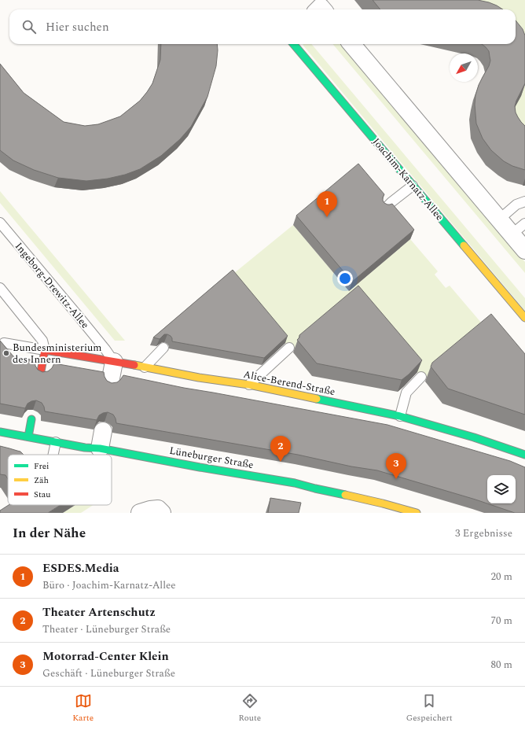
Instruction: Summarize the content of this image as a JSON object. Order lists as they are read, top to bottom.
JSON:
{
  "streets": {
    "street": ["Joachim-Karnatz-Allee", "Alice-Berend-Straße", "Lüneburger Straße"],
    "lane": ["Ingeborg-Drewitz-Allee"]
  },
  "crossings": [
    ["Ingeborg-Drewitz-Allee", "Alice-Berend-Straße"]
  ],
  "places": ["Bundesministerium des Innern"],
  "legend": ["Frei", "Zäh", "Stau"],
  "north": "bottom left",
  "page": {
    "search": "Hier suchen",
    "pins": ["1", "2", "3"],
    "heading": ["In der Nähe", "3 Ergebnisse"],
    "list": [
      {
        "mark": "1",
        "name": "ESDES.Media",
        "note": "Büro · Joachim-Karnatz-Allee",
        "value": "20 m"
      },
      {
        "mark": "2",
        "name": "Theater Artenschutz",
        "note": "Theater · Lüneburger Straße",
        "value": "70 m"
      },
      {
        "mark": "3",
        "name": "Motorrad-Center Klein",
        "note": "Geschäft · Lüneburger Straße",
        "value": "80 m"
      }
    ],
    "nav": ["Karte", "Route", "Gespeichert"]
  }
}
